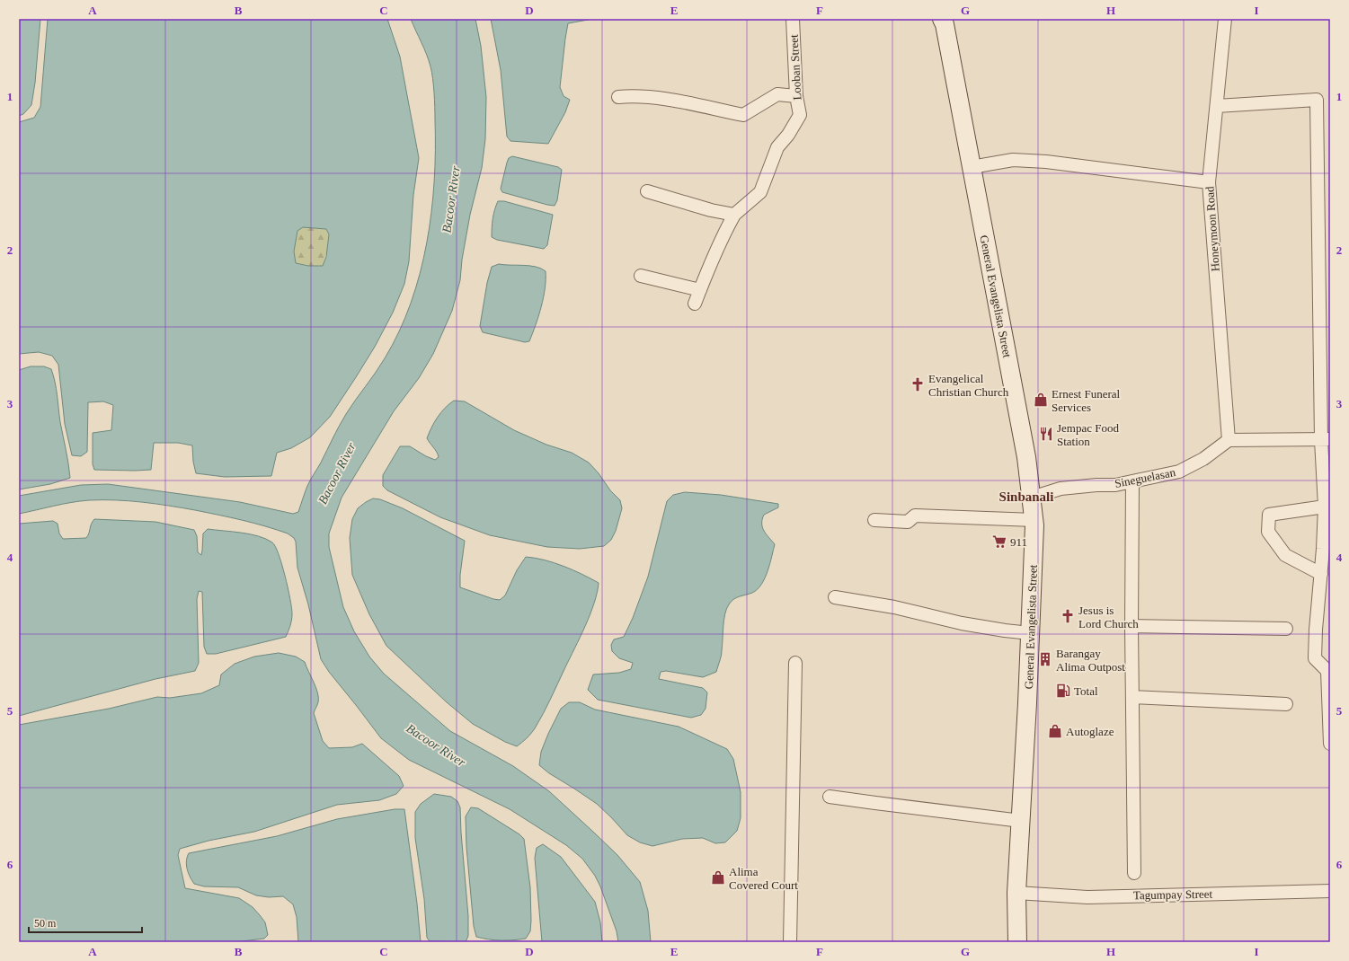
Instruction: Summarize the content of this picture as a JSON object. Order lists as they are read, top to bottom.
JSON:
{
  "streets": {
    "main road": ["General Evangelista Street"],
    "street": [
      "Looban Street",
      "Honeymoon Road",
      "Sineguelasan",
      "Tagumpay Street"
    ]
  },
  "crossings": [
    ["Honeymoon Road", "Sineguelasan"],
    ["General Evangelista Street", "Sineguelasan"],
    ["General Evangelista Street", "Tagumpay Street"]
  ],
  "districts": ["Sinbanali"],
  "water": ["Bacoor River"],
  "places": {
    "church": ["Evangelical Christian Church", "Jesus is Lord Church"],
    "shop": ["Ernest Funeral Services", "Autoglaze", "Alima Covered Court"],
    "restaurant": ["Jempac Food Station"],
    "supermarket": ["911"],
    "building": ["Barangay Alima Outpost"],
    "fuel station": ["Total"]
  },
  "scale_bar": "50 m",
  "grid": {
    "columns": [
      "A",
      "B",
      "C",
      "D",
      "E",
      "F",
      "G",
      "H",
      "I"
    ],
    "rows": [
      "1",
      "2",
      "3",
      "4",
      "5",
      "6"
    ]
  }
}
